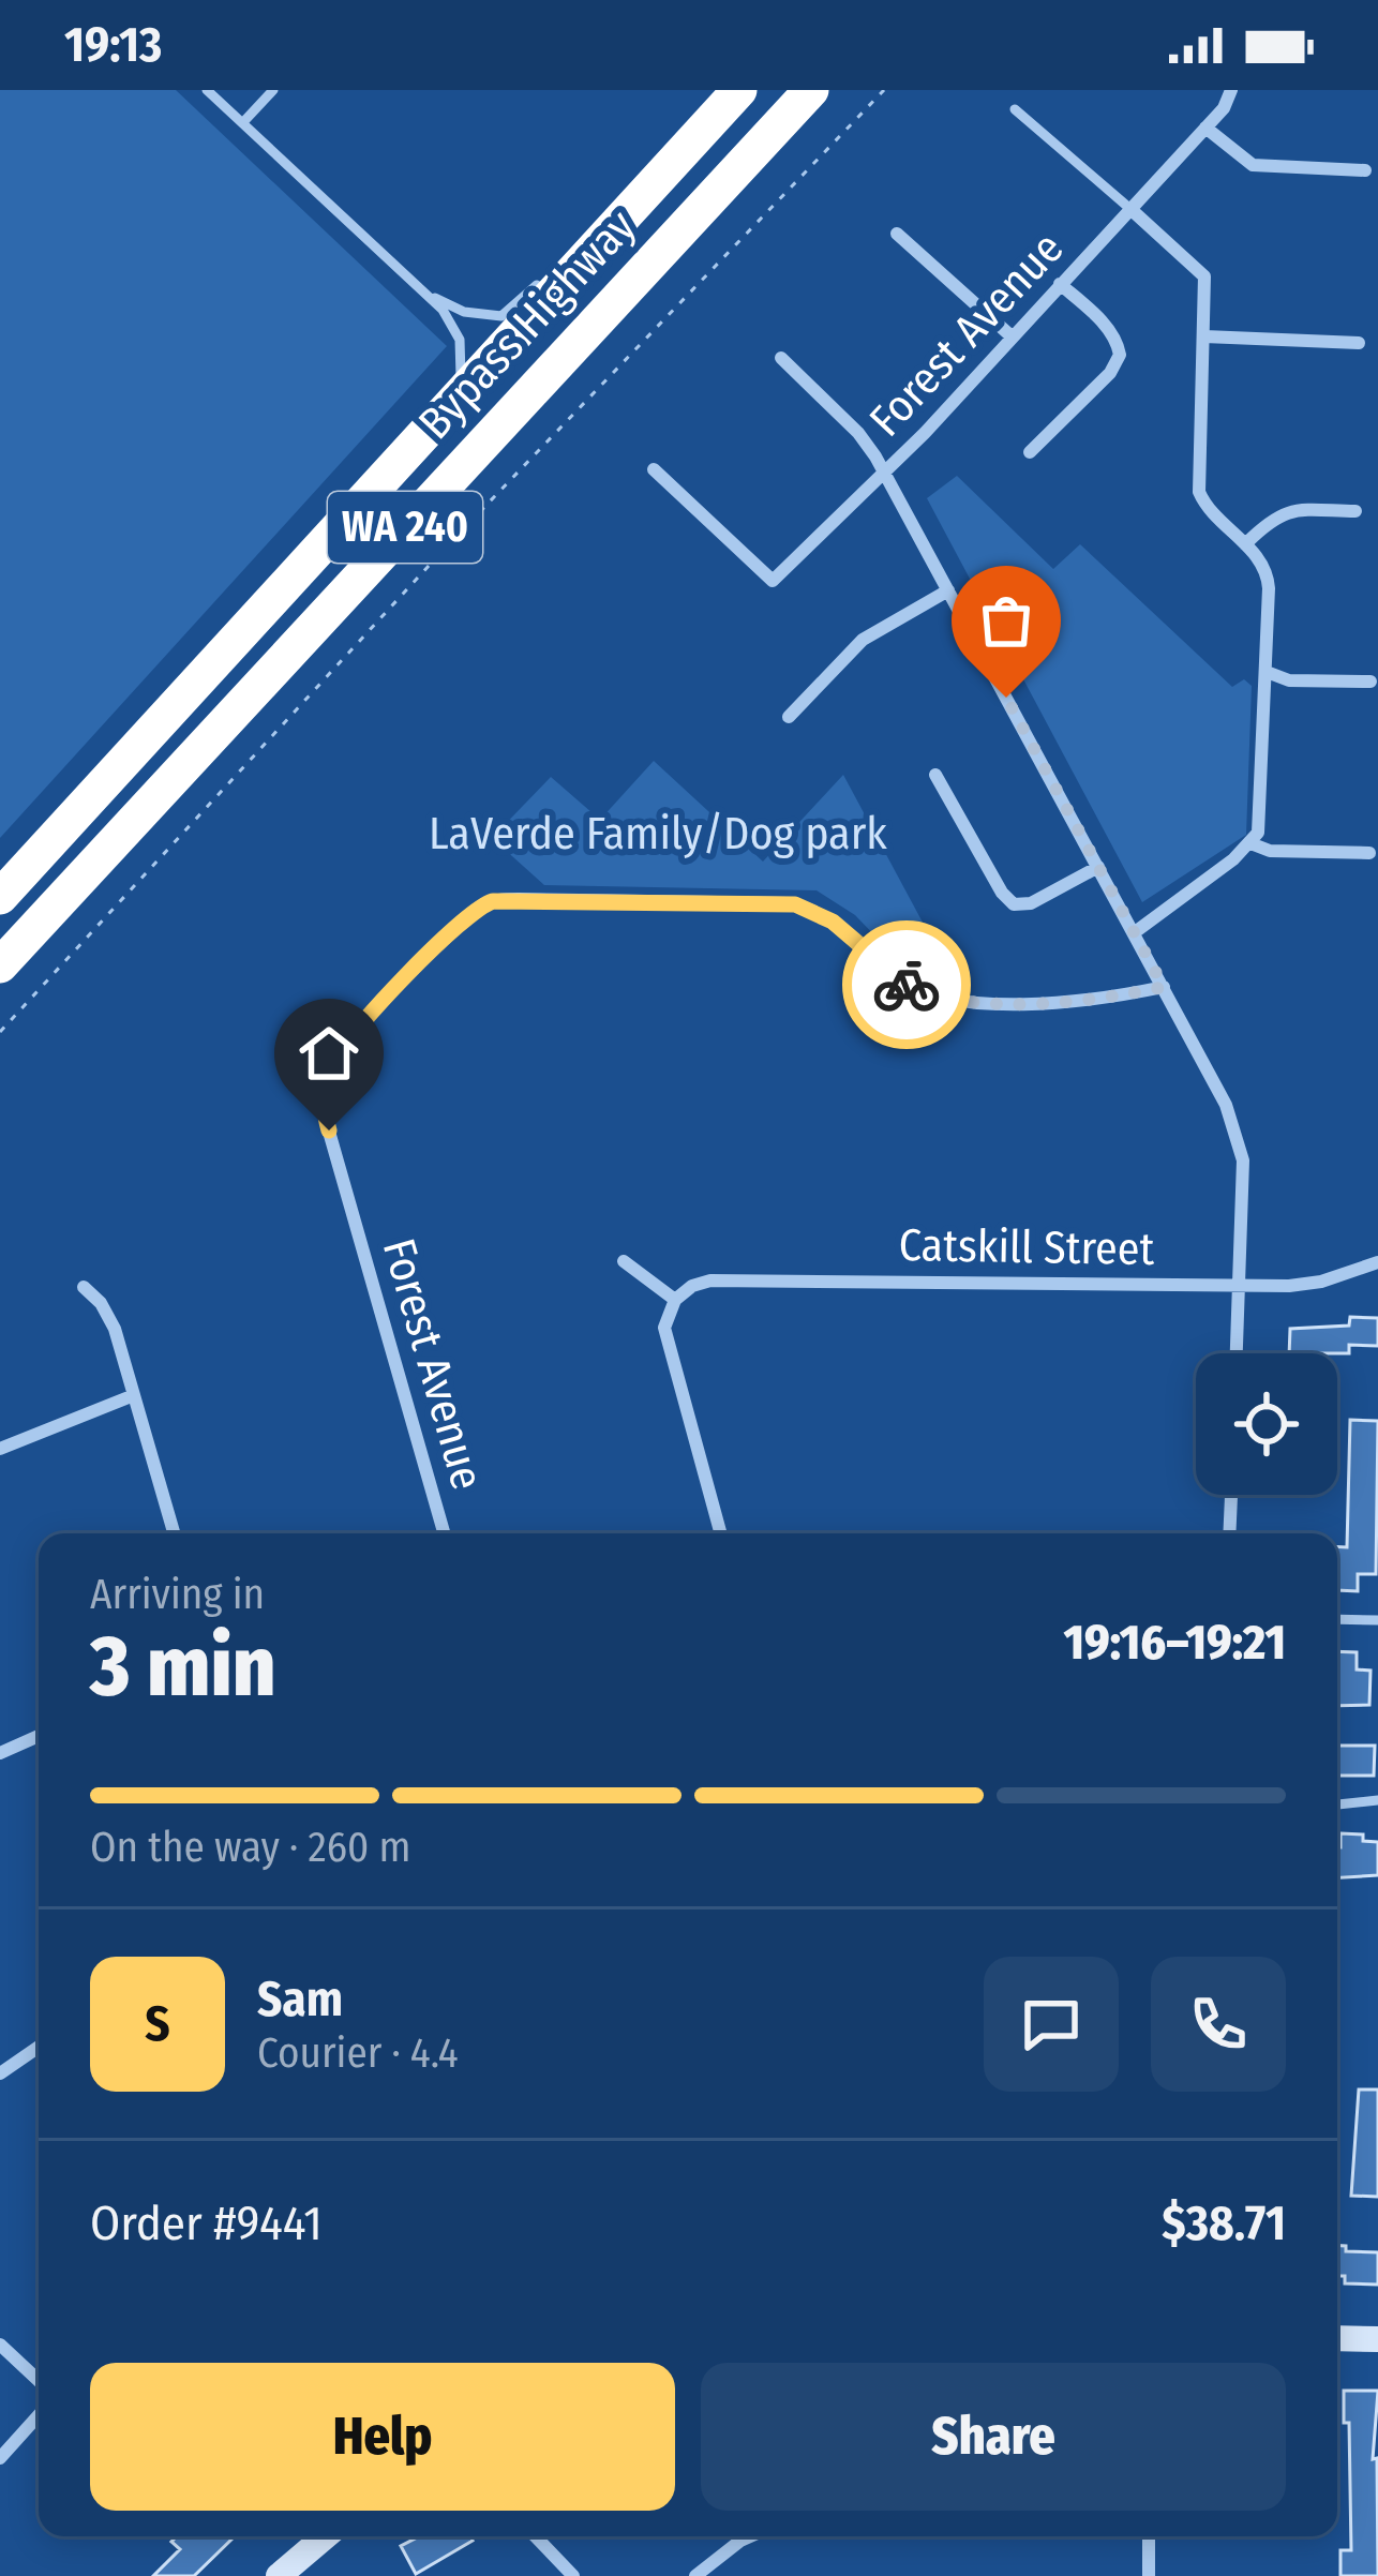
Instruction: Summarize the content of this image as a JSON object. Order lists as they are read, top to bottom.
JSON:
{
  "streets": {
    "highway": ["Bypass Highway", "WA 240"],
    "street": ["Forest Avenue", "Catskill Street"]
  },
  "parks": ["LaVerde Family/Dog park"],
  "page": {
    "status": "19:13",
    "heading": ["3 min", "Arriving in", "19:16–19:21"],
    "panel": [
      "Sam",
      "Courier · 4.4",
      "Order #9441",
      "$38.71"
    ],
    "bar": "On the way · 260 m",
    "round": "S",
    "buttons": ["Help", "Share"]
  }
}
